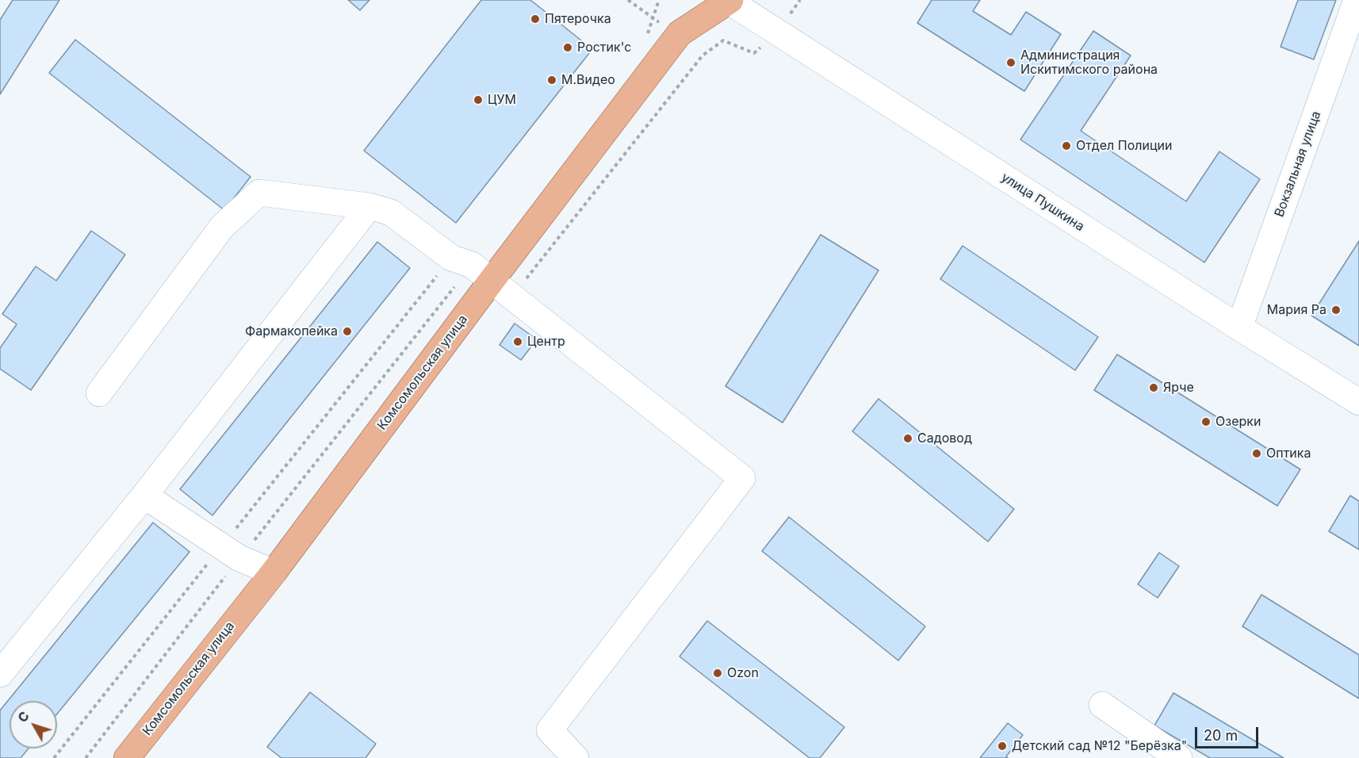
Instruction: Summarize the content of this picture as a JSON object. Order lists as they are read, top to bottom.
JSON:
{
  "streets": {
    "main road": ["Комсомольская улица"],
    "street": ["Вокзальная улица", "улица Пушкина"]
  },
  "crossings": [
    ["Вокзальная улица", "улица Пушкина"],
    ["улица Пушкина", "Комсомольская улица"]
  ],
  "places": [
    "Пятерочка",
    "Ростик'с",
    "Администрация Искитимского района",
    "М.Видео",
    "ЦУМ",
    "Отдел Полиции",
    "Мария Ра",
    "Фармакопейка",
    "Центр",
    "Ярче",
    "Озерки",
    "Садовод",
    "Оптика",
    "Ozon",
    "Детский сад №12 \"Берёзка\""
  ],
  "scale_bar": "20 m",
  "north": "top left"
}
